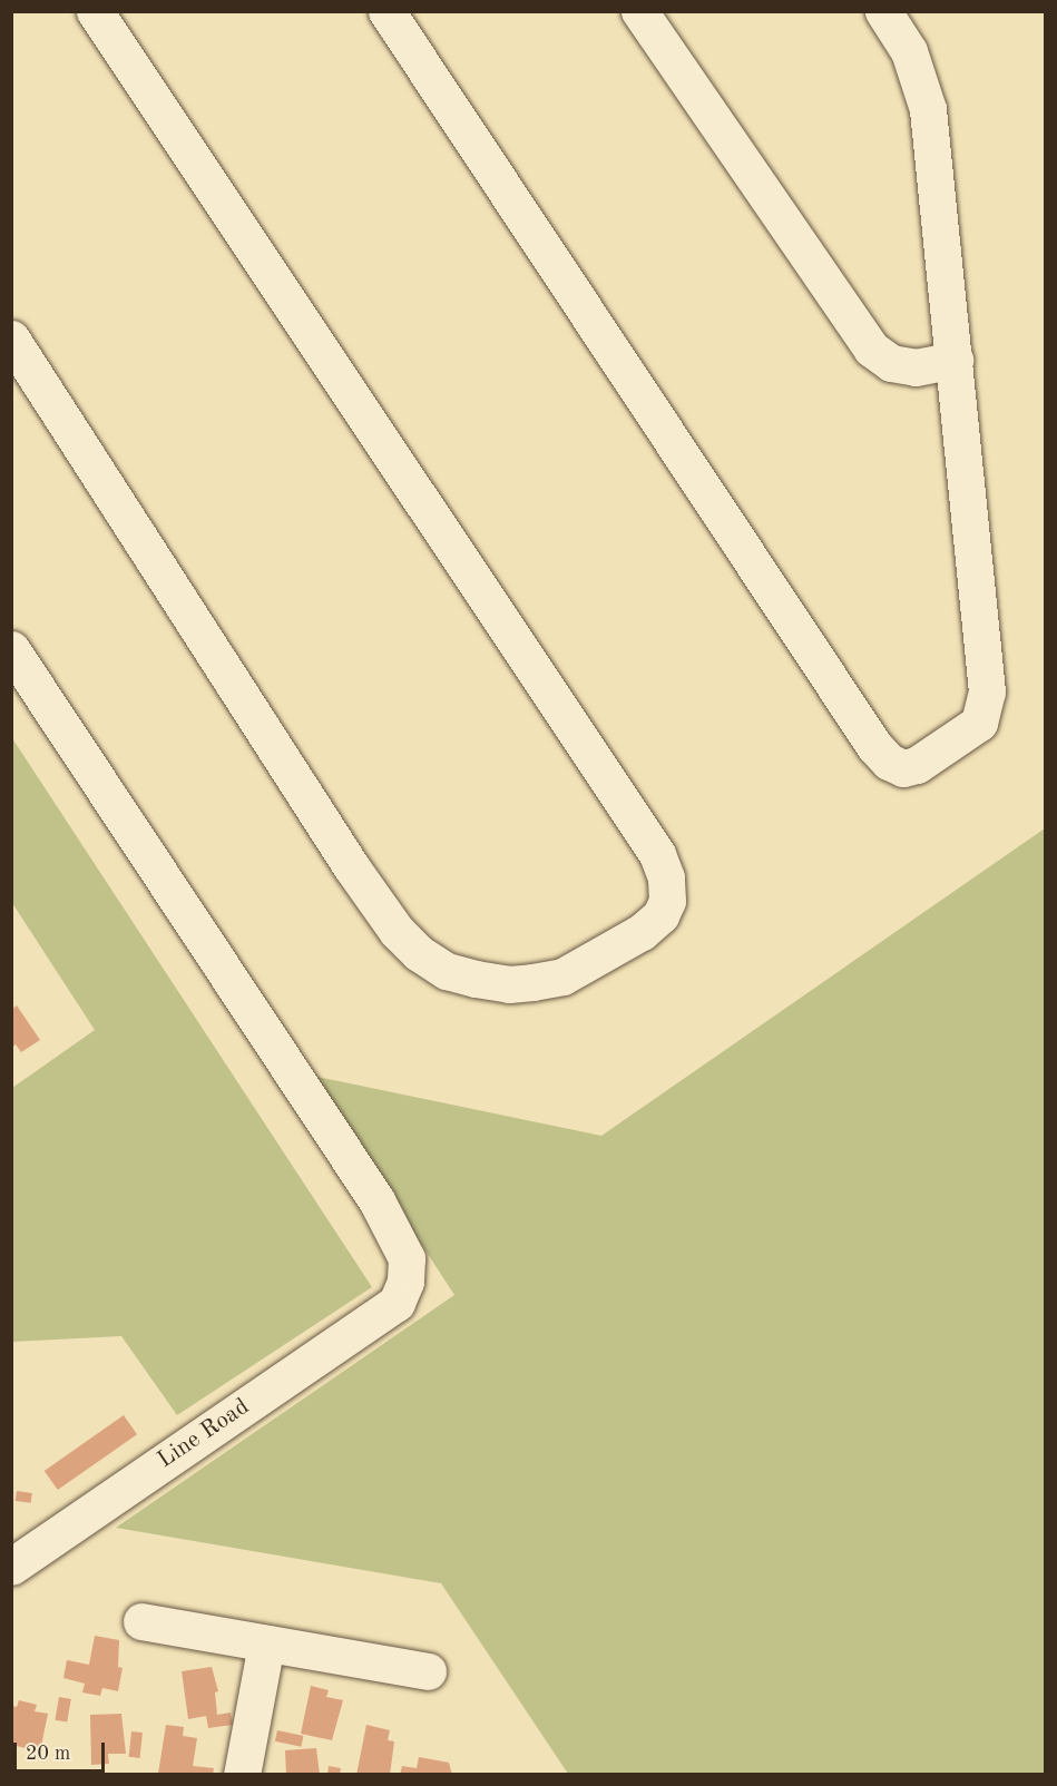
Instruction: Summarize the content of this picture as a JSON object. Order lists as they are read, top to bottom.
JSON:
{
  "streets": {
    "street": ["Line Road"]
  },
  "scale_bar": "20 m"
}
